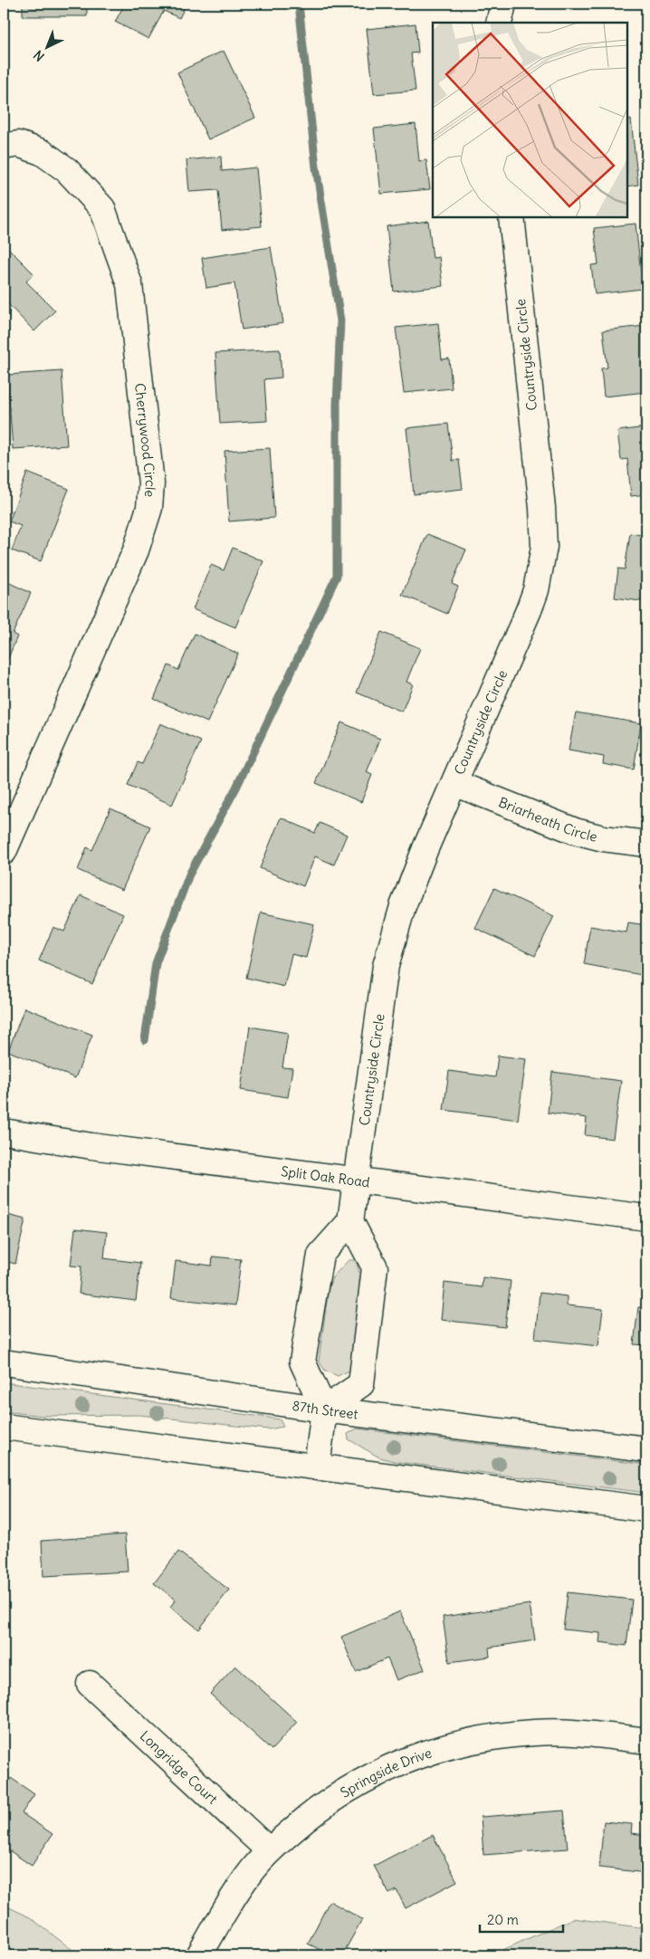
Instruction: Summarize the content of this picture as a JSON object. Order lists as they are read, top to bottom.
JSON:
{
  "streets": {
    "street": [
      "Countryside Circle",
      "Cherrywood Circle",
      "Briarheath Circle",
      "Split Oak Road",
      "87th Street",
      "Longridge Court",
      "Springside Drive"
    ]
  },
  "crossings": [
    ["Countryside Circle", "Briarheath Circle"],
    ["Countryside Circle", "Split Oak Road"],
    ["Longridge Court", "Springside Drive"]
  ],
  "scale_bar": "20 m",
  "north": "bottom left"
}
